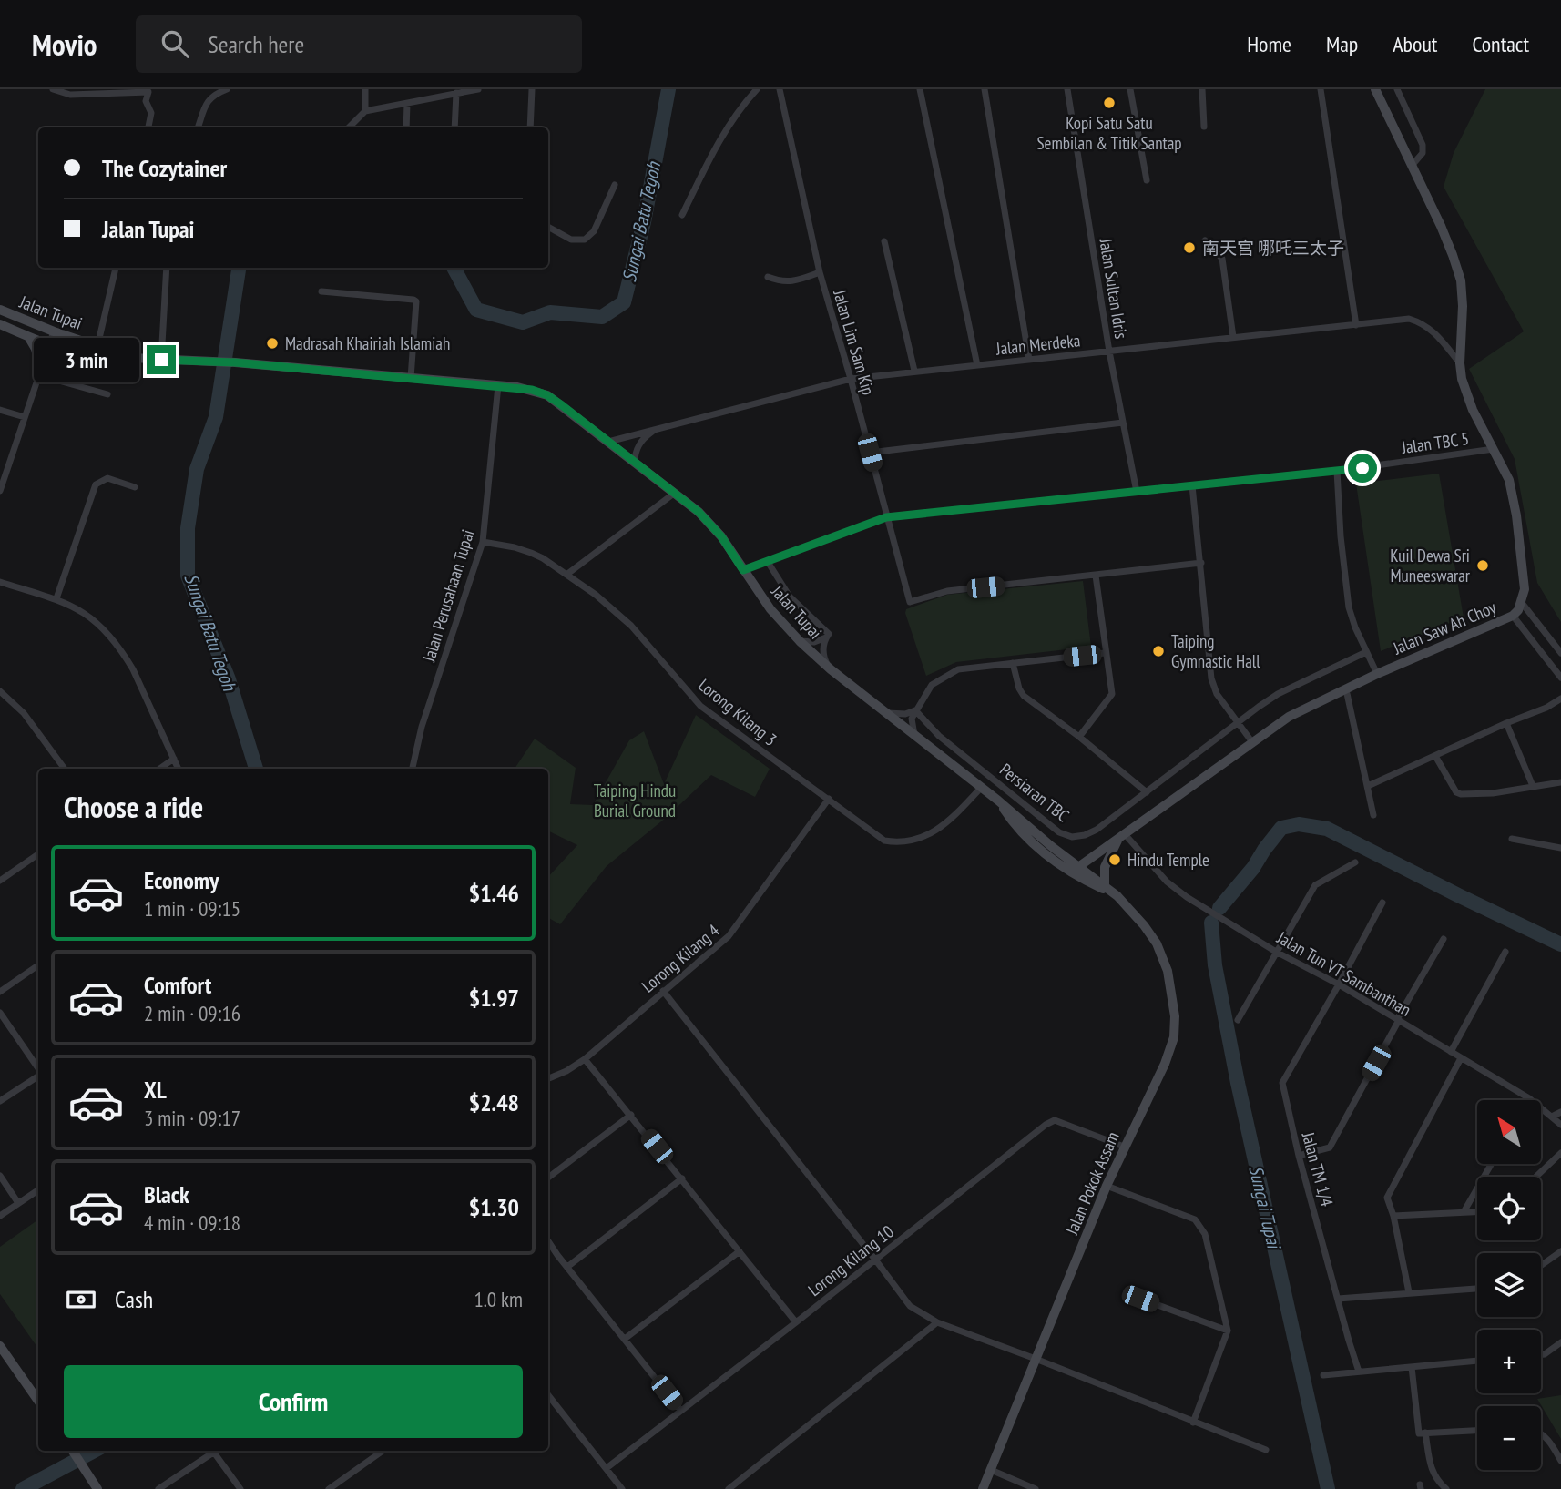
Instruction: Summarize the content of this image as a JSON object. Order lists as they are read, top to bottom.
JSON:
{
  "streets": {
    "street": [
      "Jalan Sultan Idris",
      "Jalan Tupai",
      "Jalan Lim Sam Kip",
      "Jalan Merdeka",
      "Jalan TBC 5",
      "Jalan Perusahaan Tupai",
      "Jalan Saw Ah Choy",
      "Lorong Kilang 3",
      "Persiaran TBC",
      "Lorong Kilang 4",
      "Jalan Tun VT Sambanthan",
      "Jalan TM 1/4",
      "Jalan Pokok Assam",
      "Lorong Kilang 10"
    ]
  },
  "crossings": [
    ["Jalan Sultan Idris", "Jalan Merdeka"],
    ["Jalan Sultan Idris", "Jalan TBC 5"],
    ["Jalan Tupai", "Jalan Merdeka"],
    ["Jalan Tupai", "Jalan TBC 5"],
    ["Jalan Tupai", "Jalan Perusahaan Tupai"],
    ["Jalan Tupai", "Jalan Saw Ah Choy"],
    ["Jalan Tupai", "Lorong Kilang 3"],
    ["Jalan Tupai", "Jalan Pokok Assam"],
    ["Jalan Lim Sam Kip", "Jalan Merdeka"],
    ["Jalan Lim Sam Kip", "Jalan TBC 5"],
    ["Jalan Merdeka", "Jalan Saw Ah Choy"],
    ["Jalan TBC 5", "Jalan Saw Ah Choy"],
    ["Jalan Perusahaan Tupai", "Lorong Kilang 3"],
    ["Jalan Saw Ah Choy", "Jalan Tun VT Sambanthan"],
    ["Lorong Kilang 3", "Lorong Kilang 4"],
    ["Jalan Tun VT Sambanthan", "Jalan TM 1/4"],
    ["Jalan Pokok Assam", "Lorong Kilang 10"]
  ],
  "water": ["Sungai Batu Tegoh", "Sungai Tupai"],
  "parks": ["Taiping Hindu Burial Ground"],
  "places": [
    "Kopi Satu Satu Sembilan & Titik Santap",
    "南天宫 哪吒三太子",
    "Madrasah Khairiah Islamiah",
    "Kuil Dewa Sri Muneeswarar",
    "Taiping Gymnastic Hall",
    "Hindu Temple"
  ],
  "north": "top left",
  "page": {
    "header": "Movio",
    "search": "Search here",
    "nav": [
      "Home",
      "Map",
      "About",
      "Contact"
    ],
    "banner": ["The Cozytainer", "Jalan Tupai"],
    "bubble": "3 min",
    "heading": "Choose a ride",
    "list": [
      {
        "name": "Economy",
        "note": "1 min · 09:15",
        "value": "$1.46"
      },
      {
        "name": "Comfort",
        "note": "2 min · 09:16",
        "value": "$1.97"
      },
      {
        "name": "XL",
        "note": "3 min · 09:17",
        "value": "$2.48"
      },
      {
        "name": "Black",
        "note": "4 min · 09:18",
        "value": "$1.30"
      }
    ],
    "map_buttons": ["+", "−"],
    "pay": ["Cash", "1.0 km"],
    "buttons": "Confirm"
  }
}
